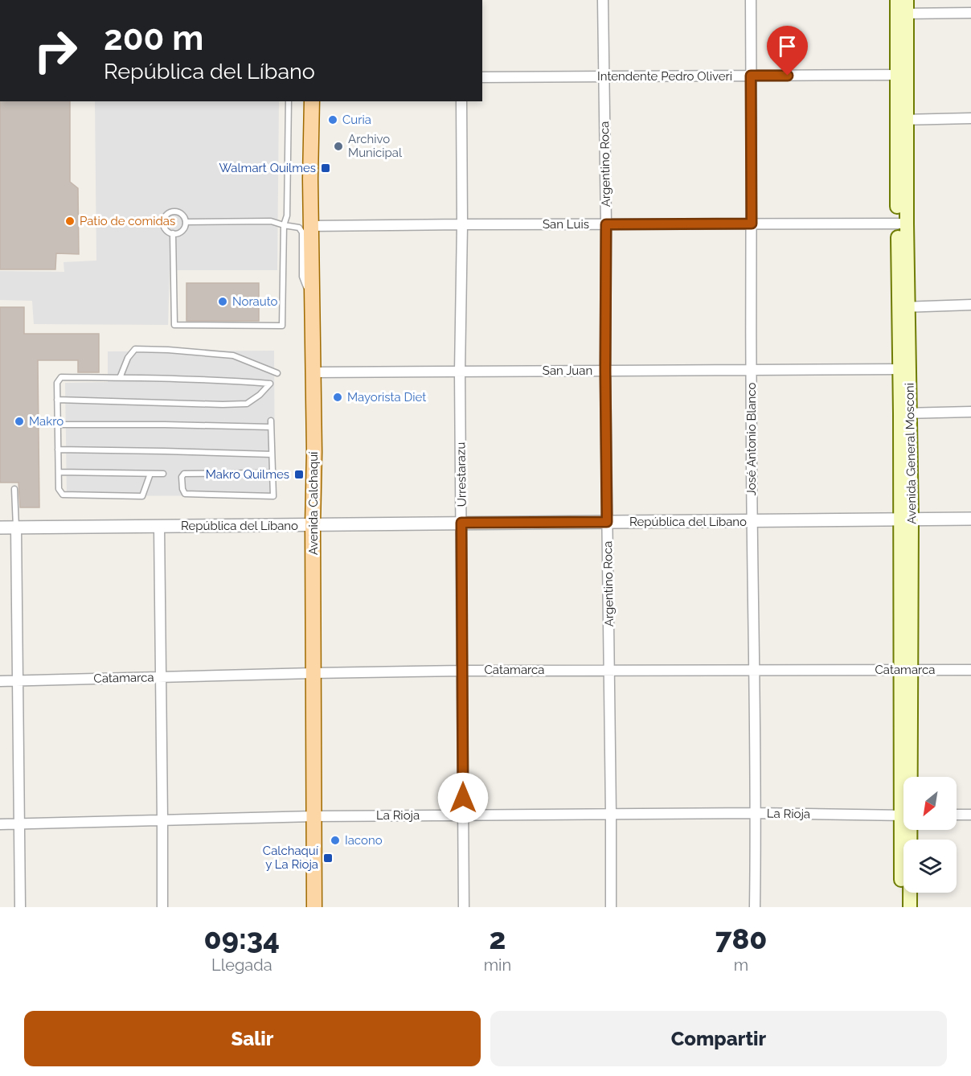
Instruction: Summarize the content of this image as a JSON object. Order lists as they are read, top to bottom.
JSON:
{
  "streets": {
    "main road": ["Avenida General Mosconi", "Avenida Calchaquí"],
    "street": [
      "Intendente Pedro Oliveri",
      "Argentino Roca",
      "San Luis",
      "San Juan",
      "José Antonio Blanco",
      "Urrestarazu",
      "República del Líbano",
      "Catamarca",
      "La Rioja"
    ]
  },
  "crossings": [
    ["Intendente Pedro Oliveri", "Argentino Roca"],
    ["Intendente Pedro Oliveri", "José Antonio Blanco"],
    ["Intendente Pedro Oliveri", "Avenida General Mosconi"],
    ["Argentino Roca", "San Luis"],
    ["Argentino Roca", "San Juan"],
    ["Argentino Roca", "República del Líbano"],
    ["Argentino Roca", "Catamarca"],
    ["Argentino Roca", "La Rioja"],
    ["San Luis", "José Antonio Blanco"],
    ["San Luis", "Avenida General Mosconi"],
    ["San Luis", "Urrestarazu"],
    ["San Luis", "Avenida Calchaquí"],
    ["San Juan", "José Antonio Blanco"],
    ["San Juan", "Avenida General Mosconi"],
    ["San Juan", "Urrestarazu"],
    ["San Juan", "Avenida Calchaquí"],
    ["José Antonio Blanco", "República del Líbano"],
    ["José Antonio Blanco", "Catamarca"],
    ["José Antonio Blanco", "La Rioja"],
    ["Avenida General Mosconi", "República del Líbano"],
    ["Avenida General Mosconi", "Catamarca"],
    ["Urrestarazu", "República del Líbano"],
    ["Urrestarazu", "Catamarca"],
    ["Urrestarazu", "La Rioja"],
    ["Avenida Calchaquí", "República del Líbano"],
    ["Avenida Calchaquí", "Catamarca"],
    ["Avenida Calchaquí", "La Rioja"]
  ],
  "places": {
    "other": [
      "Curia",
      "Archivo Municipal",
      "Patio de comidas",
      "Norauto",
      "Mayorista Diet",
      "Makro",
      "Iacono"
    ],
    "transit": ["Walmart Quilmes", "Makro Quilmes", "Calchaquí y La Rioja"]
  },
  "north": "bottom left",
  "page": {
    "turn": ["200 m", "República del Líbano"],
    "eta": [
      "09:34",
      "Llegada",
      "2",
      "min",
      "780",
      "m"
    ],
    "buttons": ["Salir", "Compartir"]
  }
}
